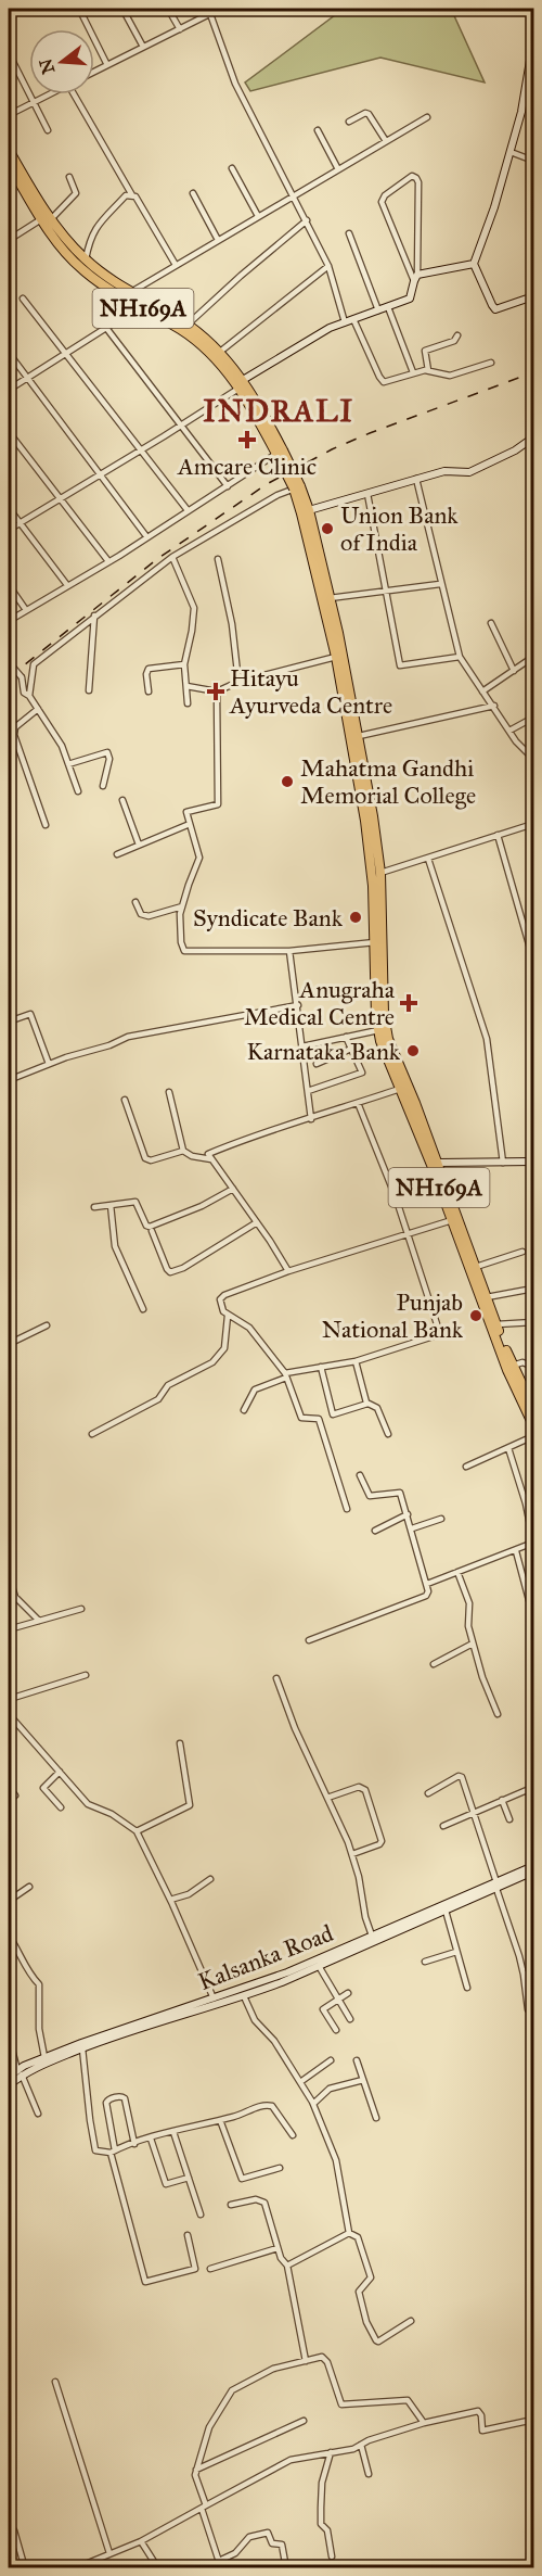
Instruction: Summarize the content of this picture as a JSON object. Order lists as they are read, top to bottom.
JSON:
{
  "streets": {
    "highway": ["NH169A"],
    "main road": ["Kalsanka Road"]
  },
  "districts": ["INDRALI"],
  "places": {
    "health": ["Amcare Clinic", "Hitayu Ayurveda Centre", "Anugraha Medical Centre"],
    "other": [
      "Union Bank of India",
      "Mahatma Gandhi Memorial College",
      "Syndicate Bank",
      "Karnataka Bank",
      "Punjab National Bank"
    ]
  },
  "north": "left"
}
